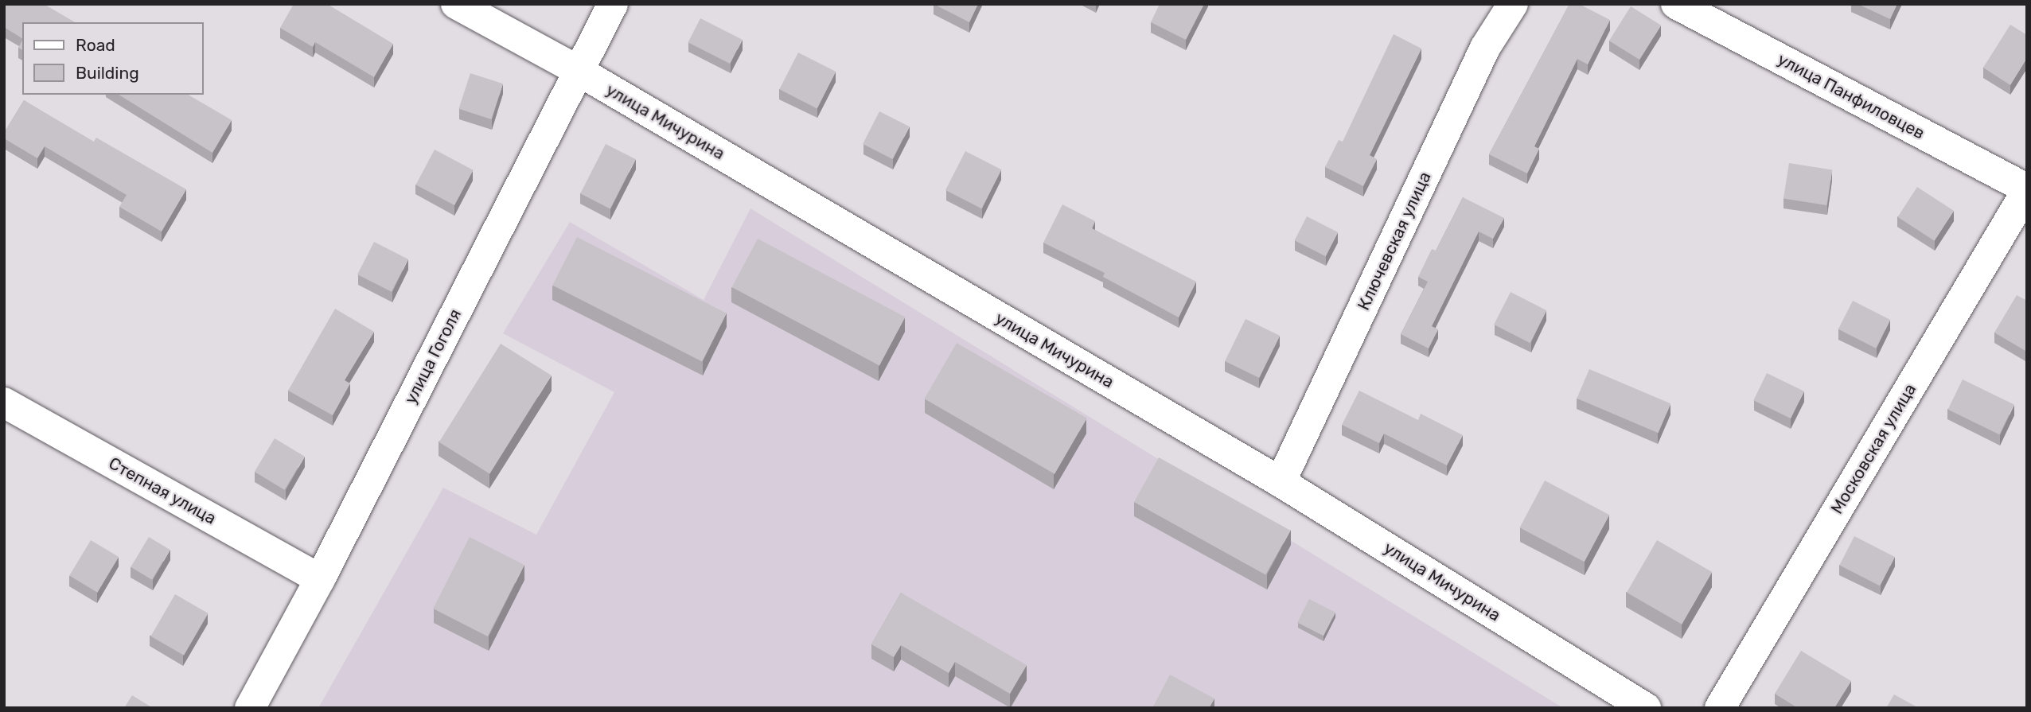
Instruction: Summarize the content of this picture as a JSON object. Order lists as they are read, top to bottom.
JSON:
{
  "streets": {
    "street": [
      "улица Панфиловцев",
      "улица Мичурина",
      "Ключевская улица",
      "улица Гоголя",
      "Московская улица",
      "Степная улица"
    ]
  },
  "crossings": [
    ["улица Панфиловцев", "Московская улица"],
    ["улица Мичурина", "Ключевская улица"],
    ["улица Мичурина", "улица Гоголя"],
    ["улица Гоголя", "Степная улица"]
  ],
  "legend": ["Road", "Building"]
}
